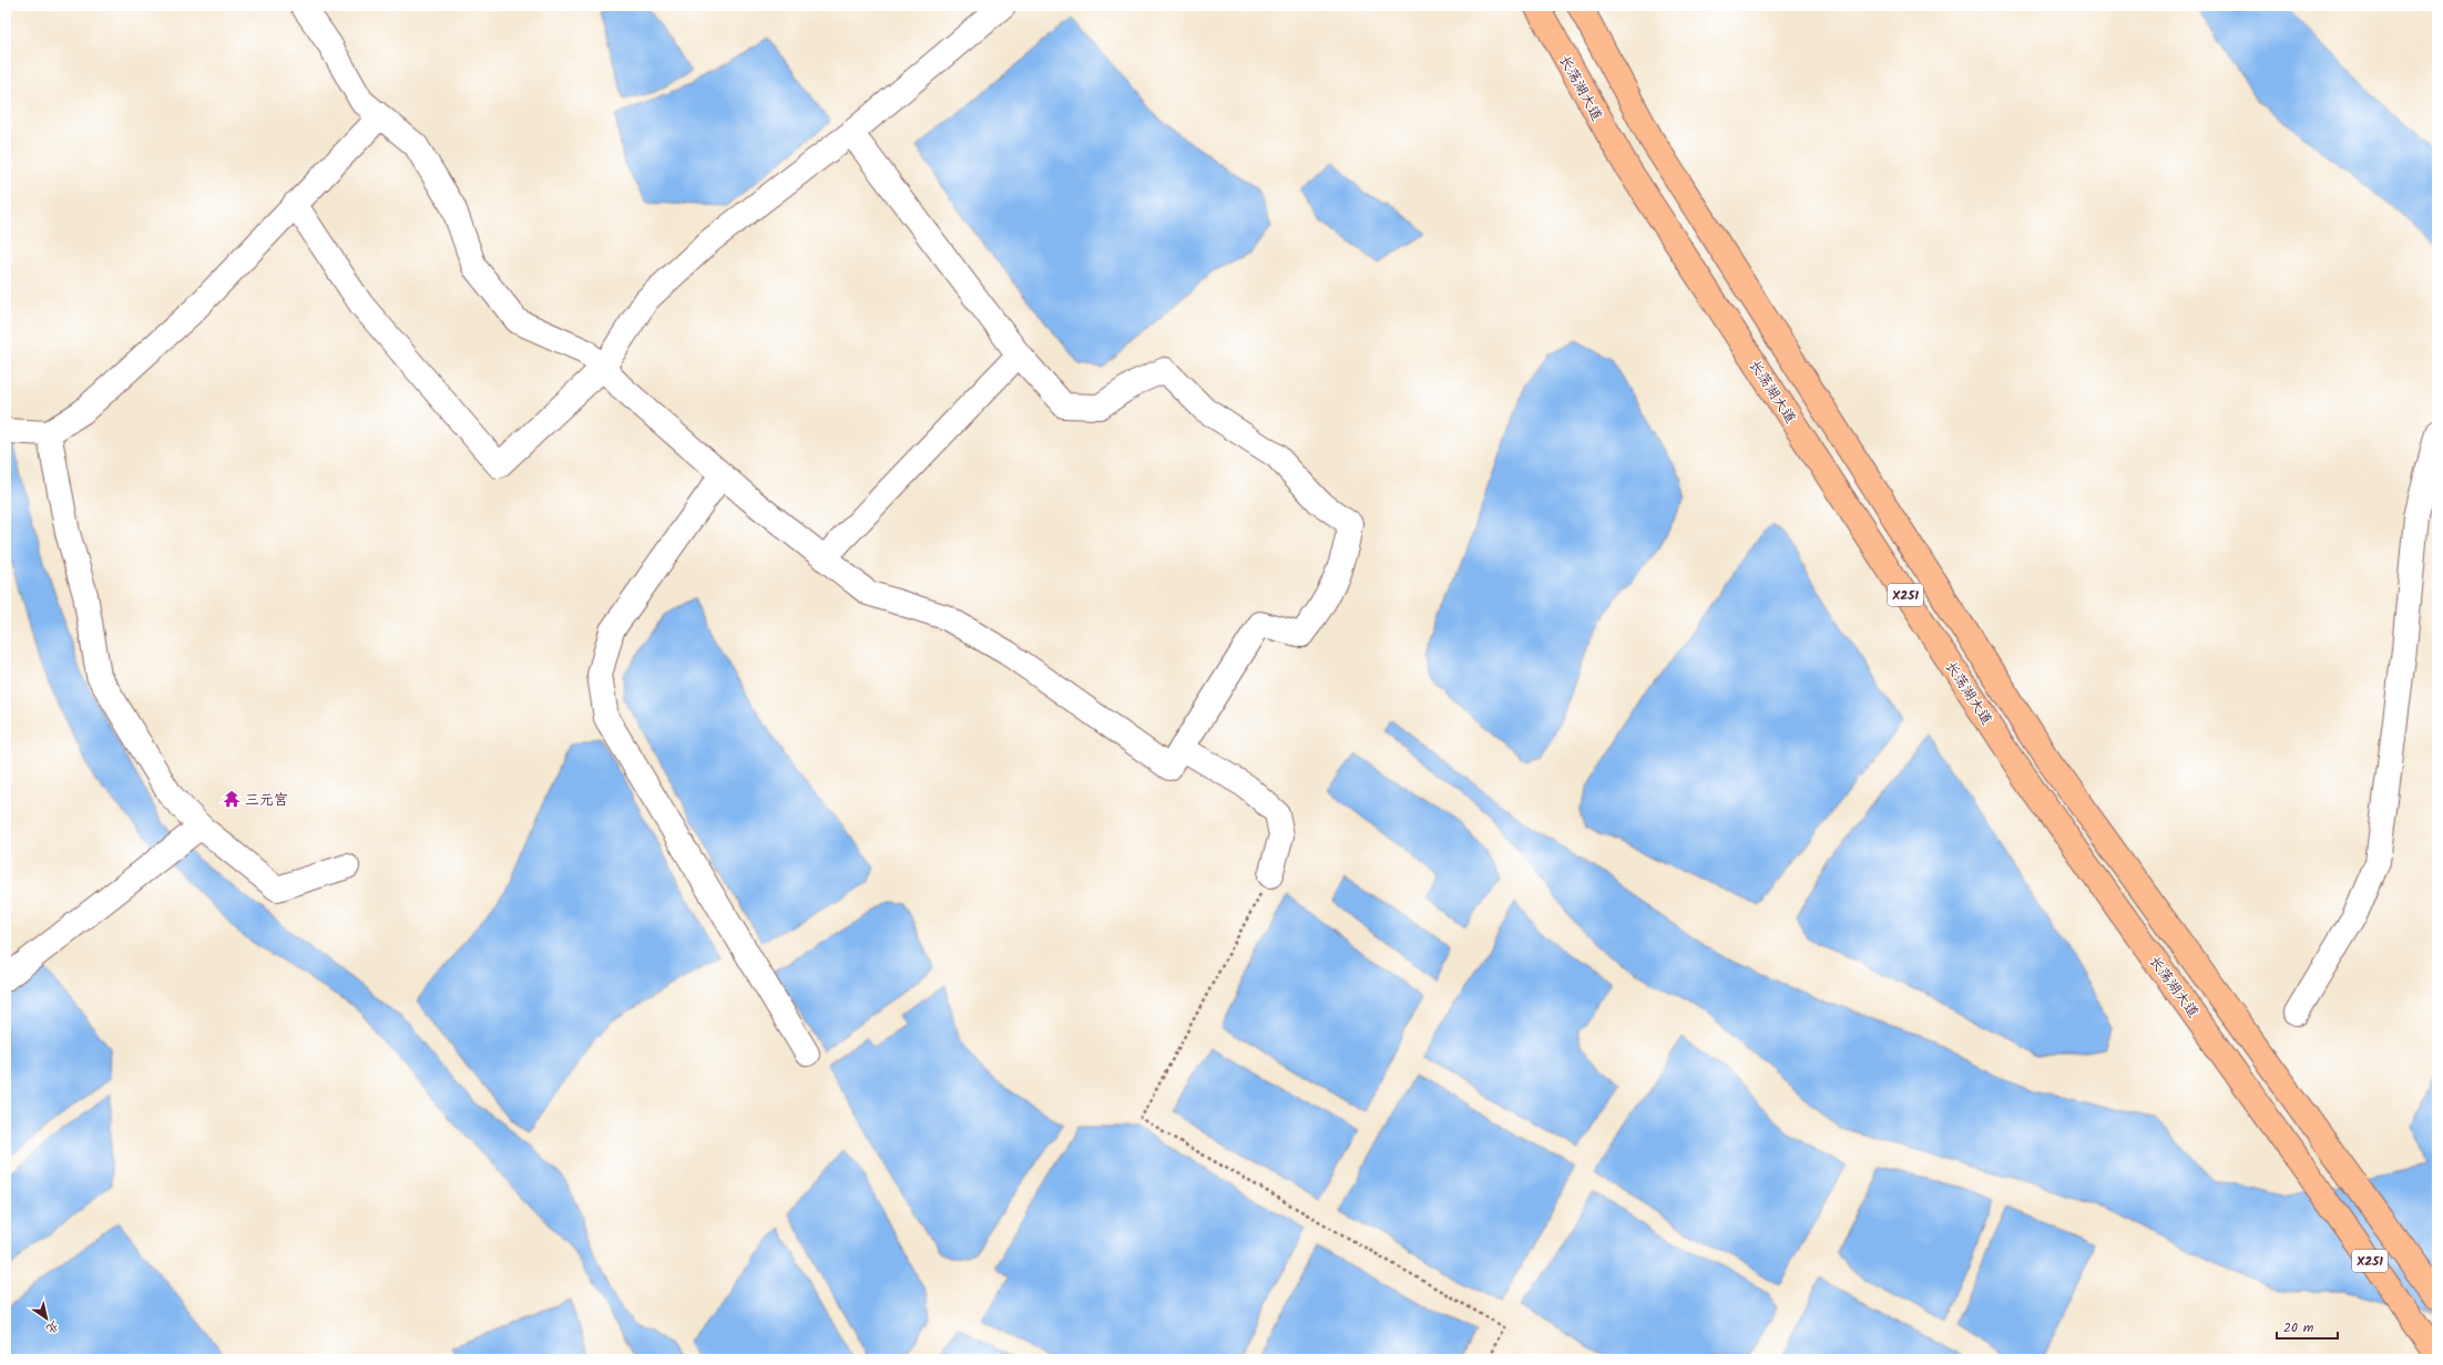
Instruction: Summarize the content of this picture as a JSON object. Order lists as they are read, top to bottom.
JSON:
{
  "streets": {
    "main road": ["长荡湖大道", "X251"]
  },
  "places": {
    "temple": ["三元宫"]
  },
  "scale_bar": "20 m",
  "north": "bottom right"
}
